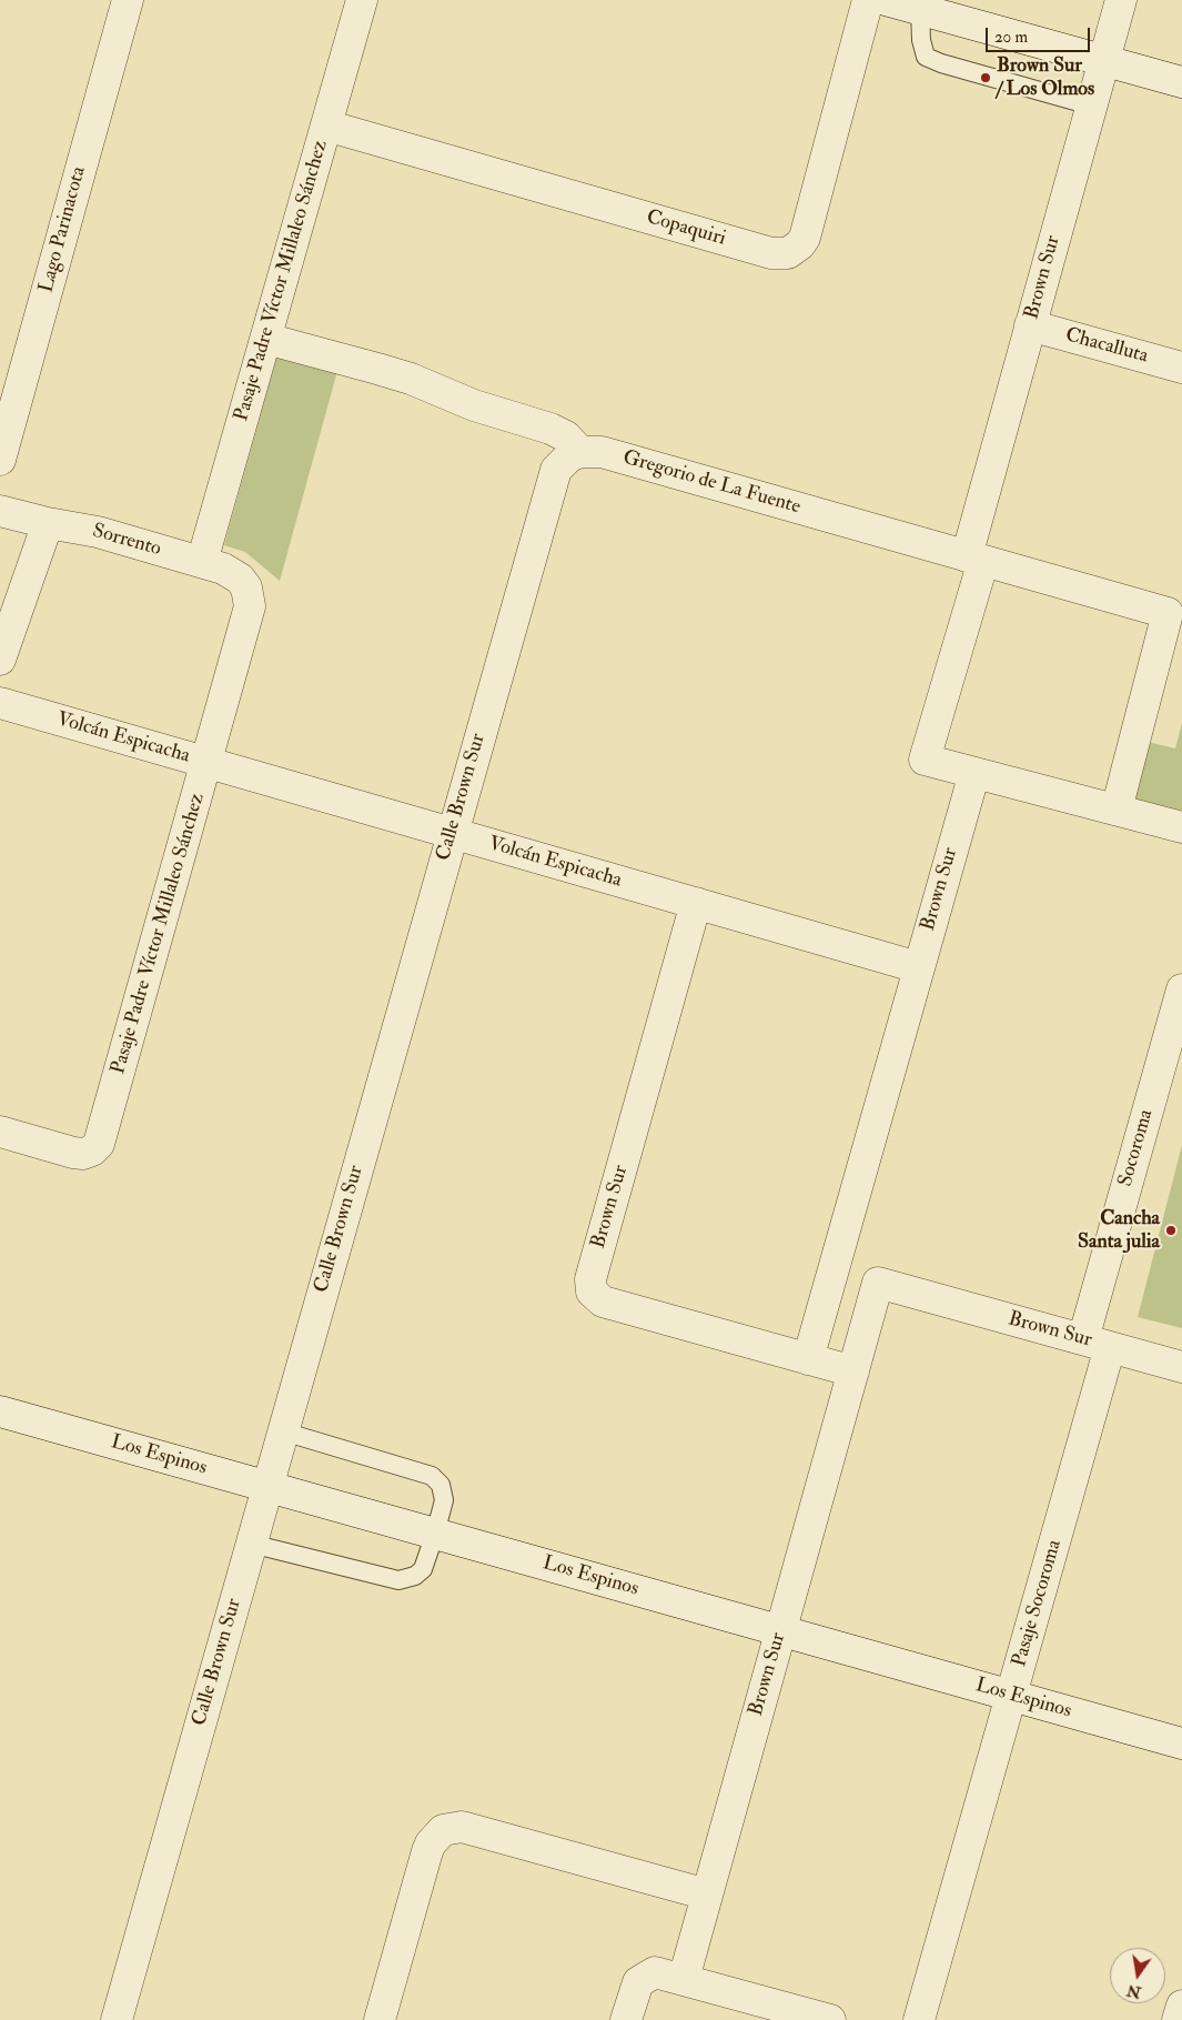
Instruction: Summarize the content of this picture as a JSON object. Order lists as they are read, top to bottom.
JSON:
{
  "streets": {
    "street": [
      "Copaquiri",
      "Lago Parinacota",
      "Brown Sur",
      "Pasaje Padre Víctor Millaleo Sánchez",
      "Chacalluta",
      "Gregorio de La Fuente",
      "Sorrento",
      "Volcán Espicacha",
      "Calle Brown Sur",
      "Socoroma",
      "Los Espinos",
      "Pasaje Socoroma"
    ]
  },
  "crossings": [
    ["Copaquiri", "Pasaje Padre Víctor Millaleo Sánchez"],
    ["Brown Sur", "Chacalluta"],
    ["Brown Sur", "Gregorio de La Fuente"],
    ["Brown Sur", "Volcán Espicacha"],
    ["Brown Sur", "Socoroma"],
    ["Brown Sur", "Los Espinos"],
    ["Brown Sur", "Pasaje Socoroma"],
    ["Pasaje Padre Víctor Millaleo Sánchez", "Sorrento"],
    ["Pasaje Padre Víctor Millaleo Sánchez", "Volcán Espicacha"],
    ["Gregorio de La Fuente", "Calle Brown Sur"],
    ["Volcán Espicacha", "Calle Brown Sur"],
    ["Calle Brown Sur", "Los Espinos"],
    ["Socoroma", "Pasaje Socoroma"],
    ["Los Espinos", "Pasaje Socoroma"]
  ],
  "places": ["Brown Sur / Los Olmos", "Cancha Santa julia"],
  "scale_bar": "20 m",
  "north": "bottom"
}
